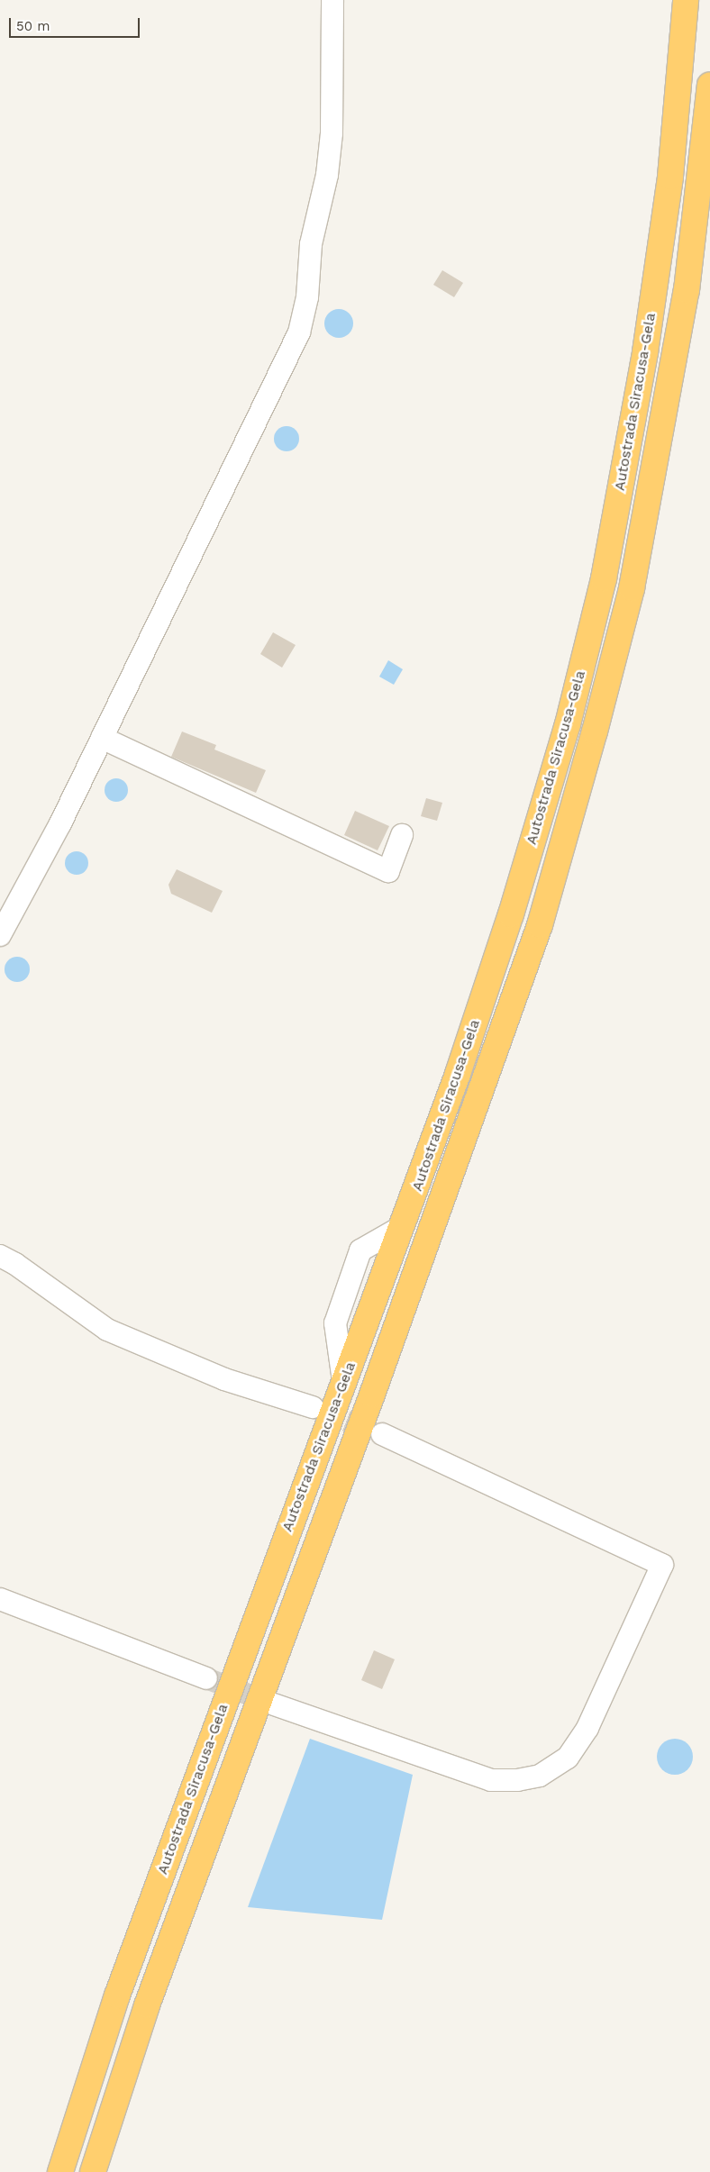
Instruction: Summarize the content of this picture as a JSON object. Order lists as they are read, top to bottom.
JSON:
{
  "streets": {
    "highway": ["Autostrada Siracusa-Gela"]
  },
  "scale_bar": "50 m"
}
